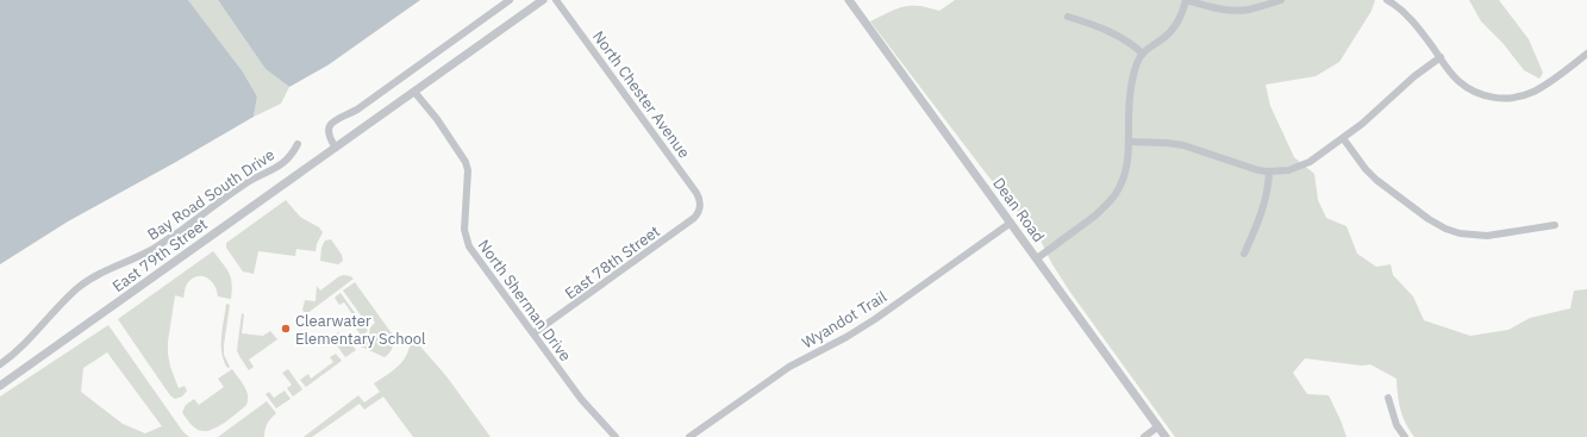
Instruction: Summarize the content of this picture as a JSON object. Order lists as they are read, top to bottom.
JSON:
{
  "streets": {
    "street": [
      "North Chester Avenue",
      "Bay Road South Drive",
      "Dean Road",
      "East 79th Street",
      "East 78th Street",
      "North Sherman Drive",
      "Wyandot Trail"
    ]
  },
  "crossings": [
    ["North Chester Avenue", "East 78th Street"],
    ["Dean Road", "Wyandot Trail"],
    ["East 79th Street", "North Sherman Drive"],
    ["East 78th Street", "North Sherman Drive"]
  ],
  "places": ["Clearwater Elementary School"]
}
